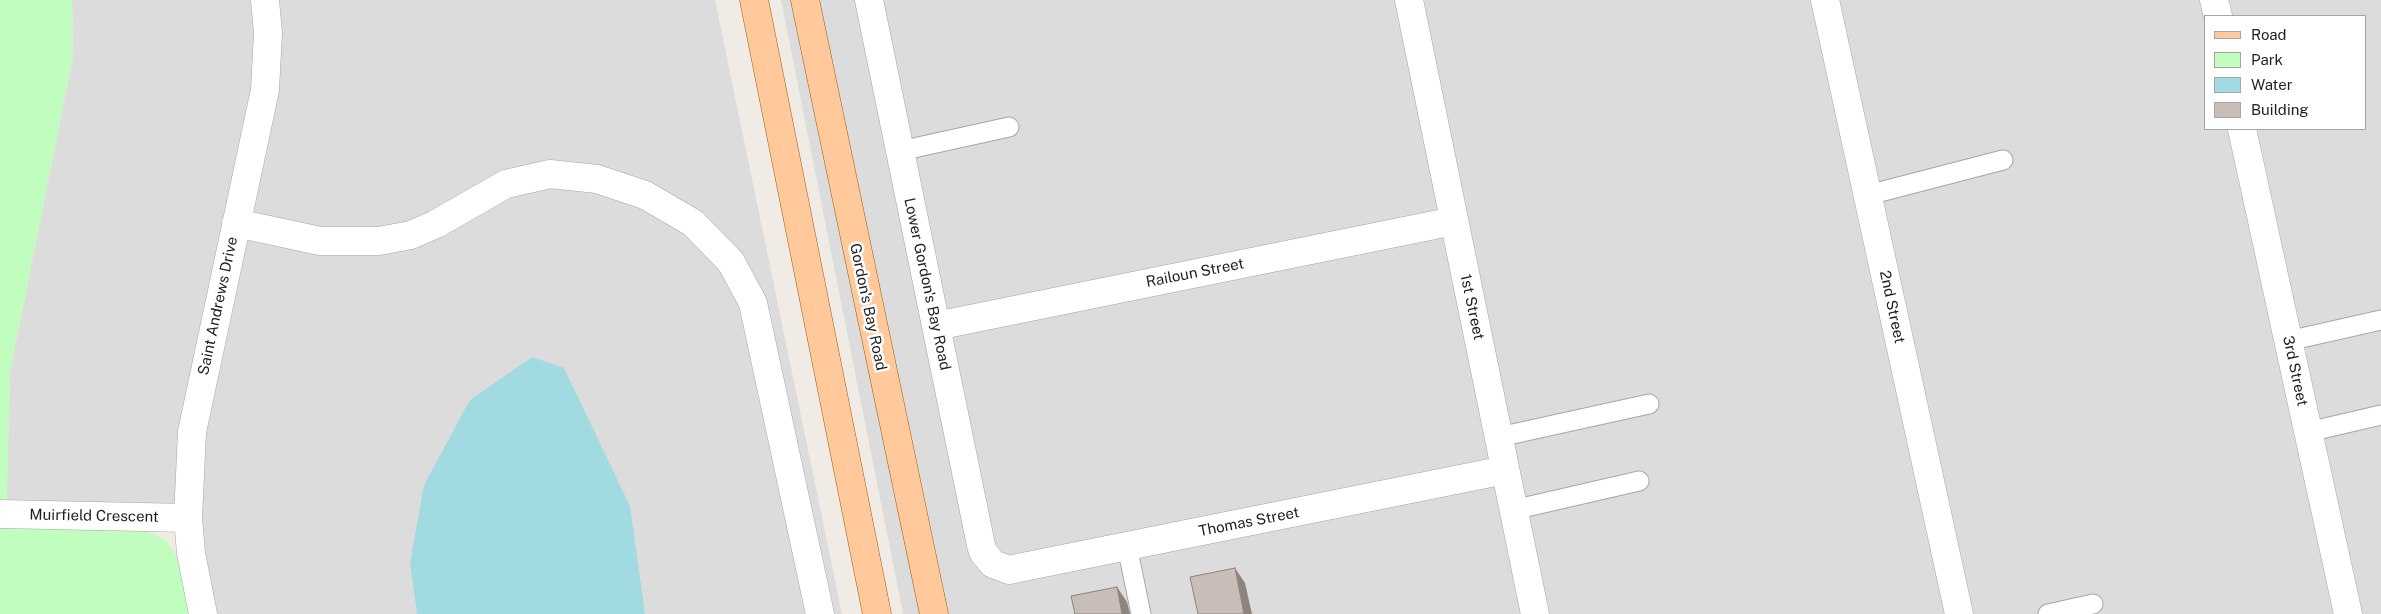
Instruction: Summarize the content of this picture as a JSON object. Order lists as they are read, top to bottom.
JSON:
{
  "streets": {
    "main road": ["Gordon's Bay Road"],
    "street": [
      "Railoun Street",
      "Lower Gordon's Bay Road",
      "Saint Andrews Drive",
      "1st Street",
      "2nd Street",
      "3rd Street",
      "Muirfield Crescent",
      "Thomas Street"
    ]
  },
  "crossings": [
    ["Railoun Street", "Lower Gordon's Bay Road"],
    ["Railoun Street", "1st Street"],
    ["Lower Gordon's Bay Road", "Thomas Street"],
    ["Saint Andrews Drive", "Muirfield Crescent"],
    ["1st Street", "Thomas Street"]
  ],
  "legend": [
    "Road",
    "Park",
    "Water",
    "Building"
  ]
}
